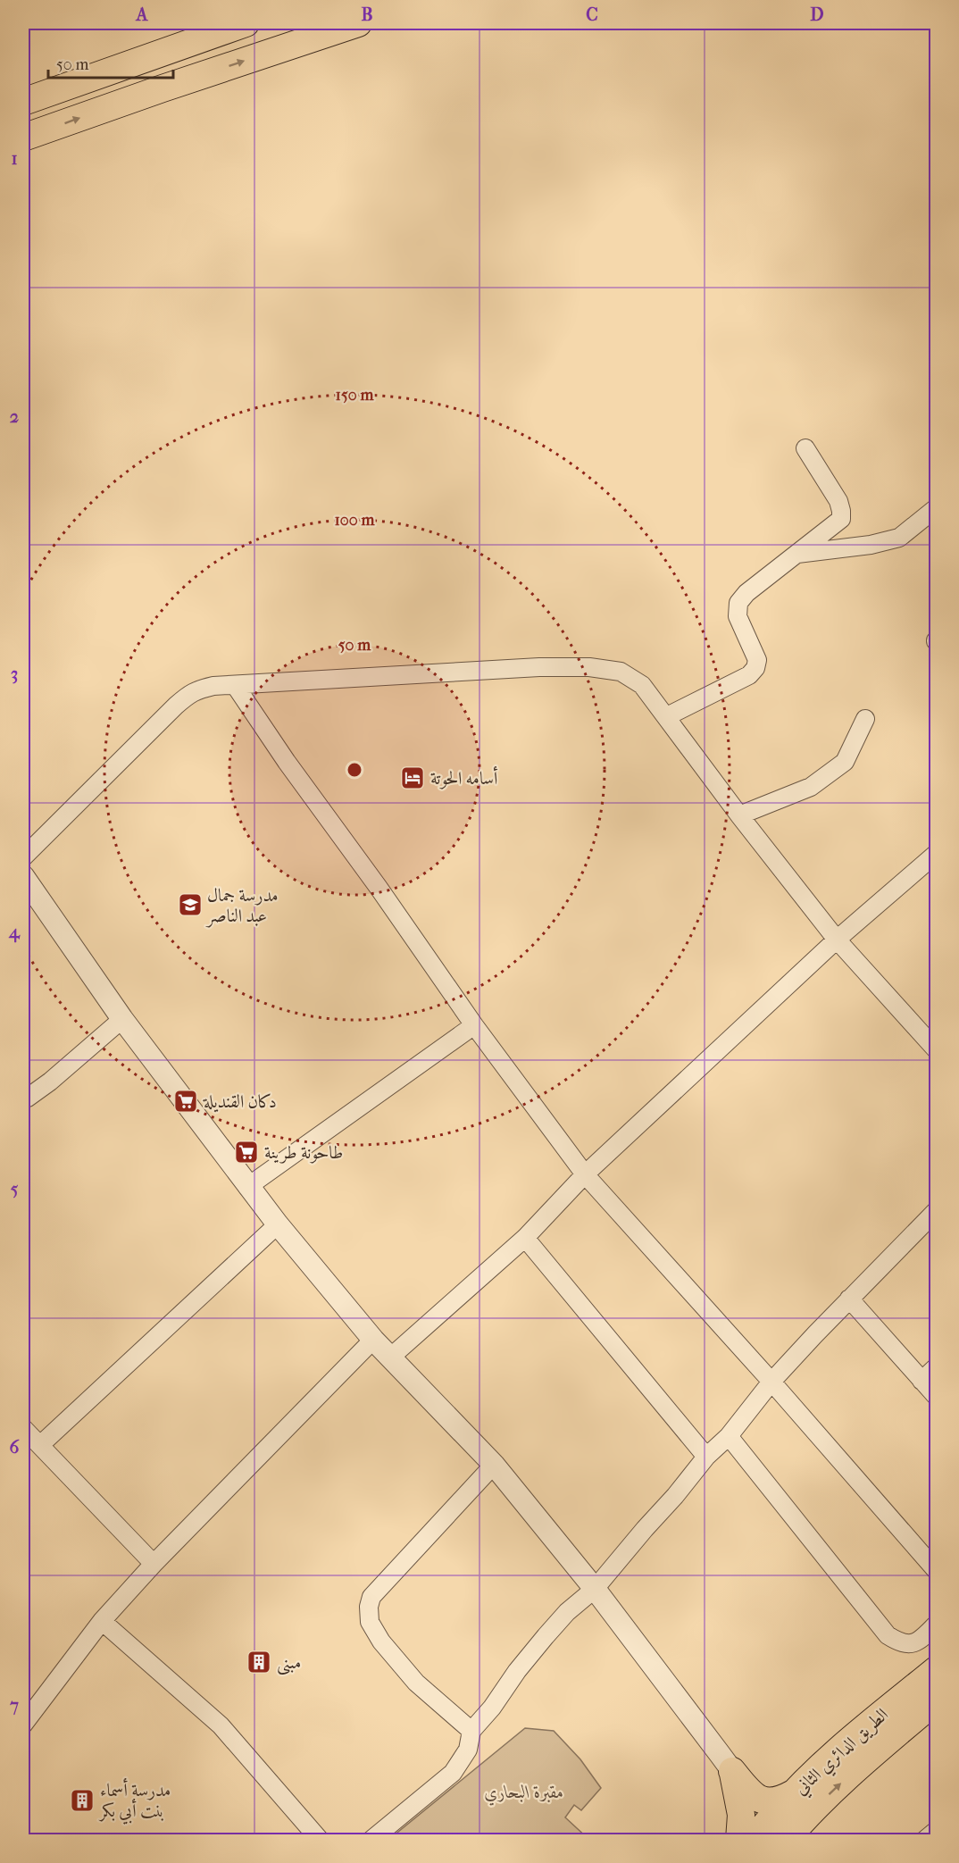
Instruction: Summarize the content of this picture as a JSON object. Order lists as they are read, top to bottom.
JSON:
{
  "streets": {
    "main road": ["الطريق الدائري الثاني"]
  },
  "parks": ["مقبرة البحاري"],
  "places": {
    "hotel": ["أسامه الحوتة"],
    "school or university": ["مدرسة جمال عبد الناصر"],
    "supermarket": ["دكان القنديلة", "طاحونة طرينة"],
    "building": ["مبنى", "مدرسة أسماء بنت أبي بكر"]
  },
  "scale_bar": "50 m",
  "grid": {
    "columns": [
      "A",
      "B",
      "C",
      "D"
    ],
    "rows": [
      "1",
      "2",
      "3",
      "4",
      "5",
      "6",
      "7"
    ]
  },
  "rings": ["150 m", "100 m", "50 m"]
}
